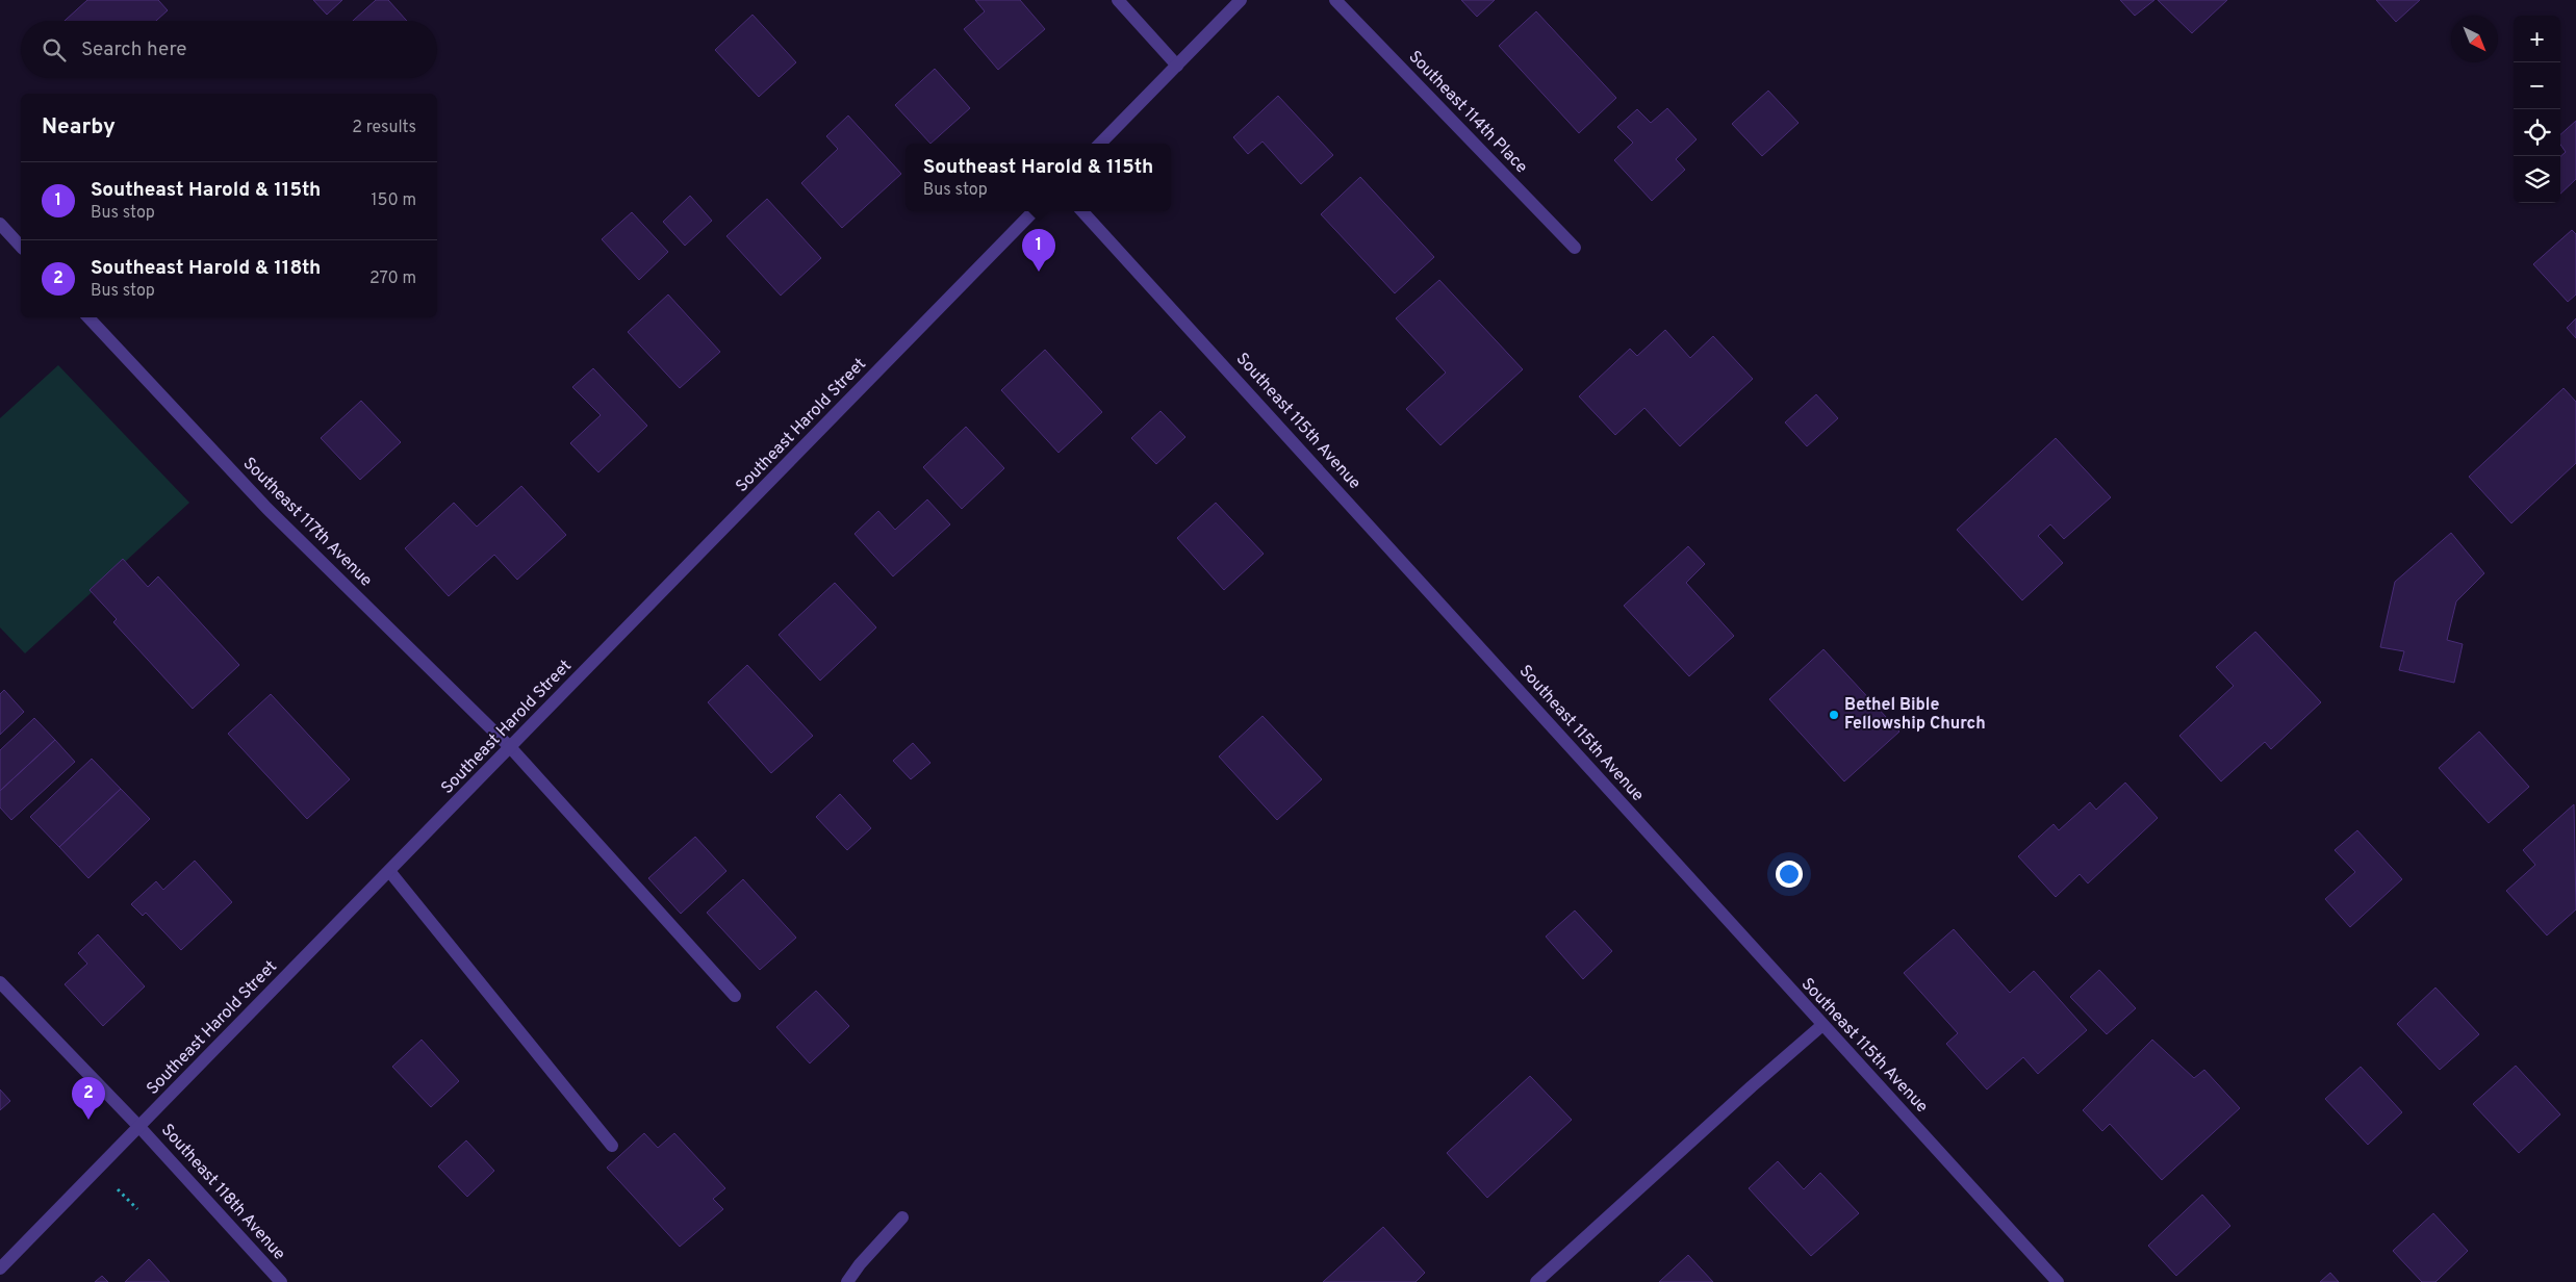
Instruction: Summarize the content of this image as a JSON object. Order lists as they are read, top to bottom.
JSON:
{
  "streets": {
    "street": [
      "Southeast 114th Place",
      "Southeast 115th Avenue",
      "Southeast Harold Street",
      "Southeast 117th Avenue",
      "Southeast 118th Avenue"
    ]
  },
  "crossings": [
    ["Southeast Harold Street", "Southeast 117th Avenue"],
    ["Southeast Harold Street", "Southeast 118th Avenue"]
  ],
  "places": ["Bethel Bible Fellowship Church"],
  "north": "bottom right",
  "page": {
    "map_buttons": ["+", "−"],
    "search": "Search here",
    "heading": ["Nearby", "2 results"],
    "popup": ["Southeast Harold & 115th", "Bus stop"],
    "list": [
      {
        "mark": "1",
        "name": "Southeast Harold & 115th",
        "note": "Bus stop",
        "value": "150 m"
      },
      {
        "mark": "2",
        "name": "Southeast Harold & 118th",
        "note": "Bus stop",
        "value": "270 m"
      }
    ],
    "pins": ["1", "2"]
  }
}
